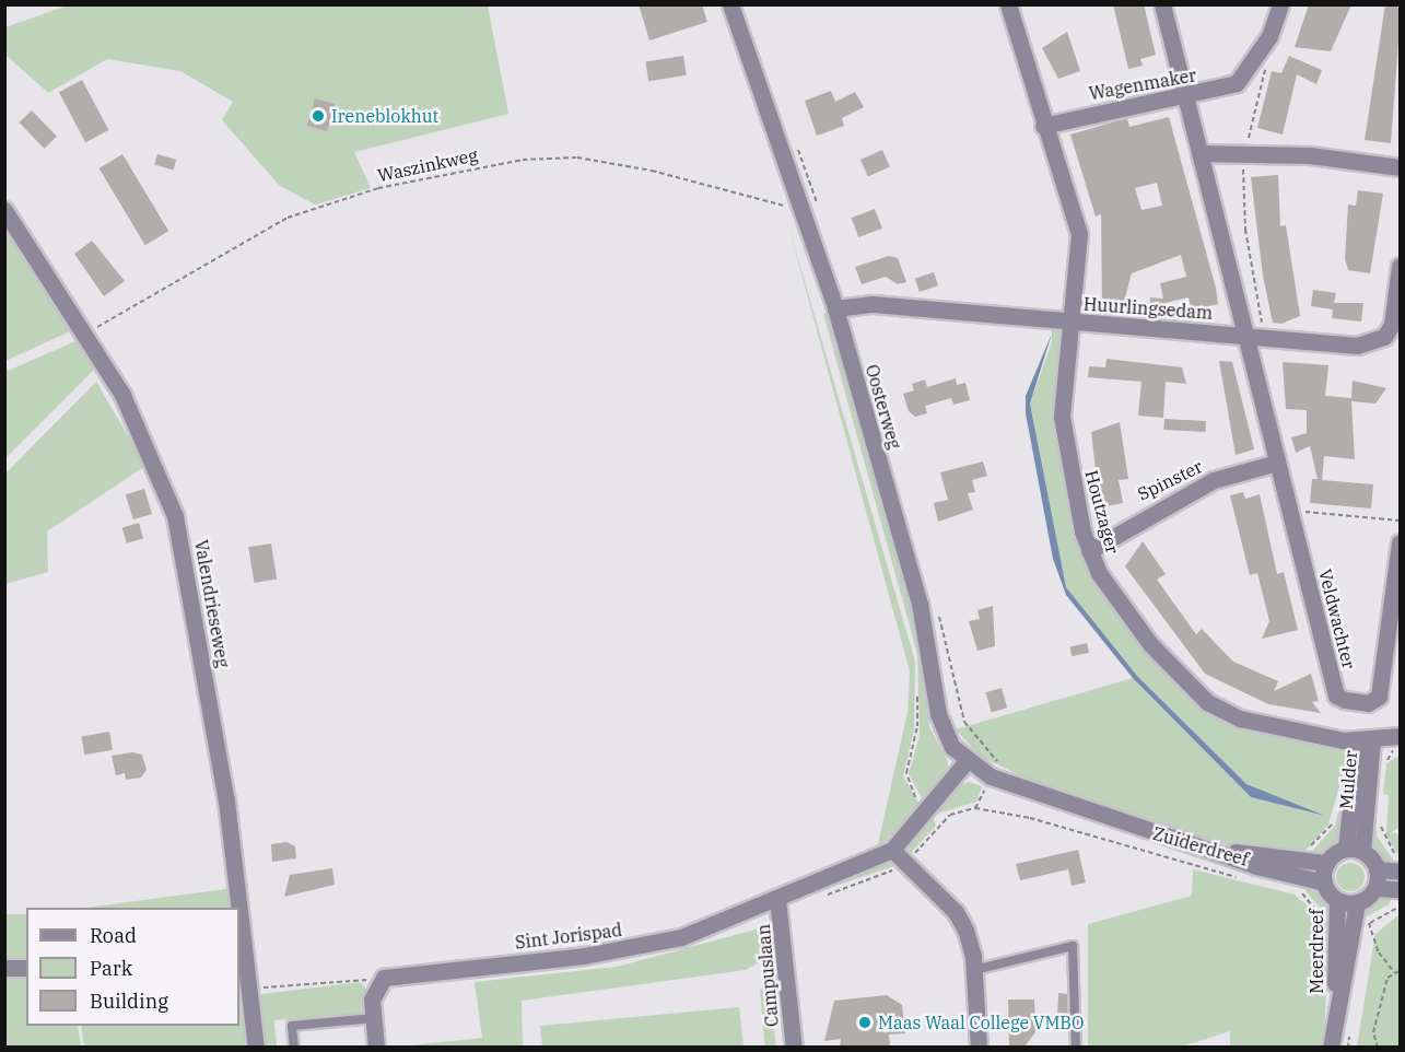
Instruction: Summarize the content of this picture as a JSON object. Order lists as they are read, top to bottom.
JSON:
{
  "streets": {
    "street": [
      "Wagenmaker",
      "Huurlingsedam",
      "Oosterweg",
      "Spinster",
      "Houtzager",
      "Valendrieseweg",
      "Veldwachter",
      "Mulder",
      "Zuiderdreef",
      "Sint Jorispad",
      "Meerdreef",
      "Campuslaan"
    ],
    "path": ["Waszinkweg"]
  },
  "crossings": [
    ["Wagenmaker", "Houtzager"],
    ["Wagenmaker", "Veldwachter"],
    ["Waszinkweg", "Oosterweg"],
    ["Waszinkweg", "Valendrieseweg"],
    ["Huurlingsedam", "Oosterweg"],
    ["Huurlingsedam", "Houtzager"],
    ["Huurlingsedam", "Veldwachter"],
    ["Oosterweg", "Zuiderdreef"],
    ["Spinster", "Houtzager"],
    ["Spinster", "Veldwachter"],
    ["Houtzager", "Mulder"],
    ["Mulder", "Zuiderdreef"],
    ["Mulder", "Meerdreef"],
    ["Zuiderdreef", "Meerdreef"],
    ["Sint Jorispad", "Campuslaan"]
  ],
  "places": ["Ireneblokhut", "Maas Waal College VMBO"],
  "legend": ["Road", "Park", "Building"]
}
